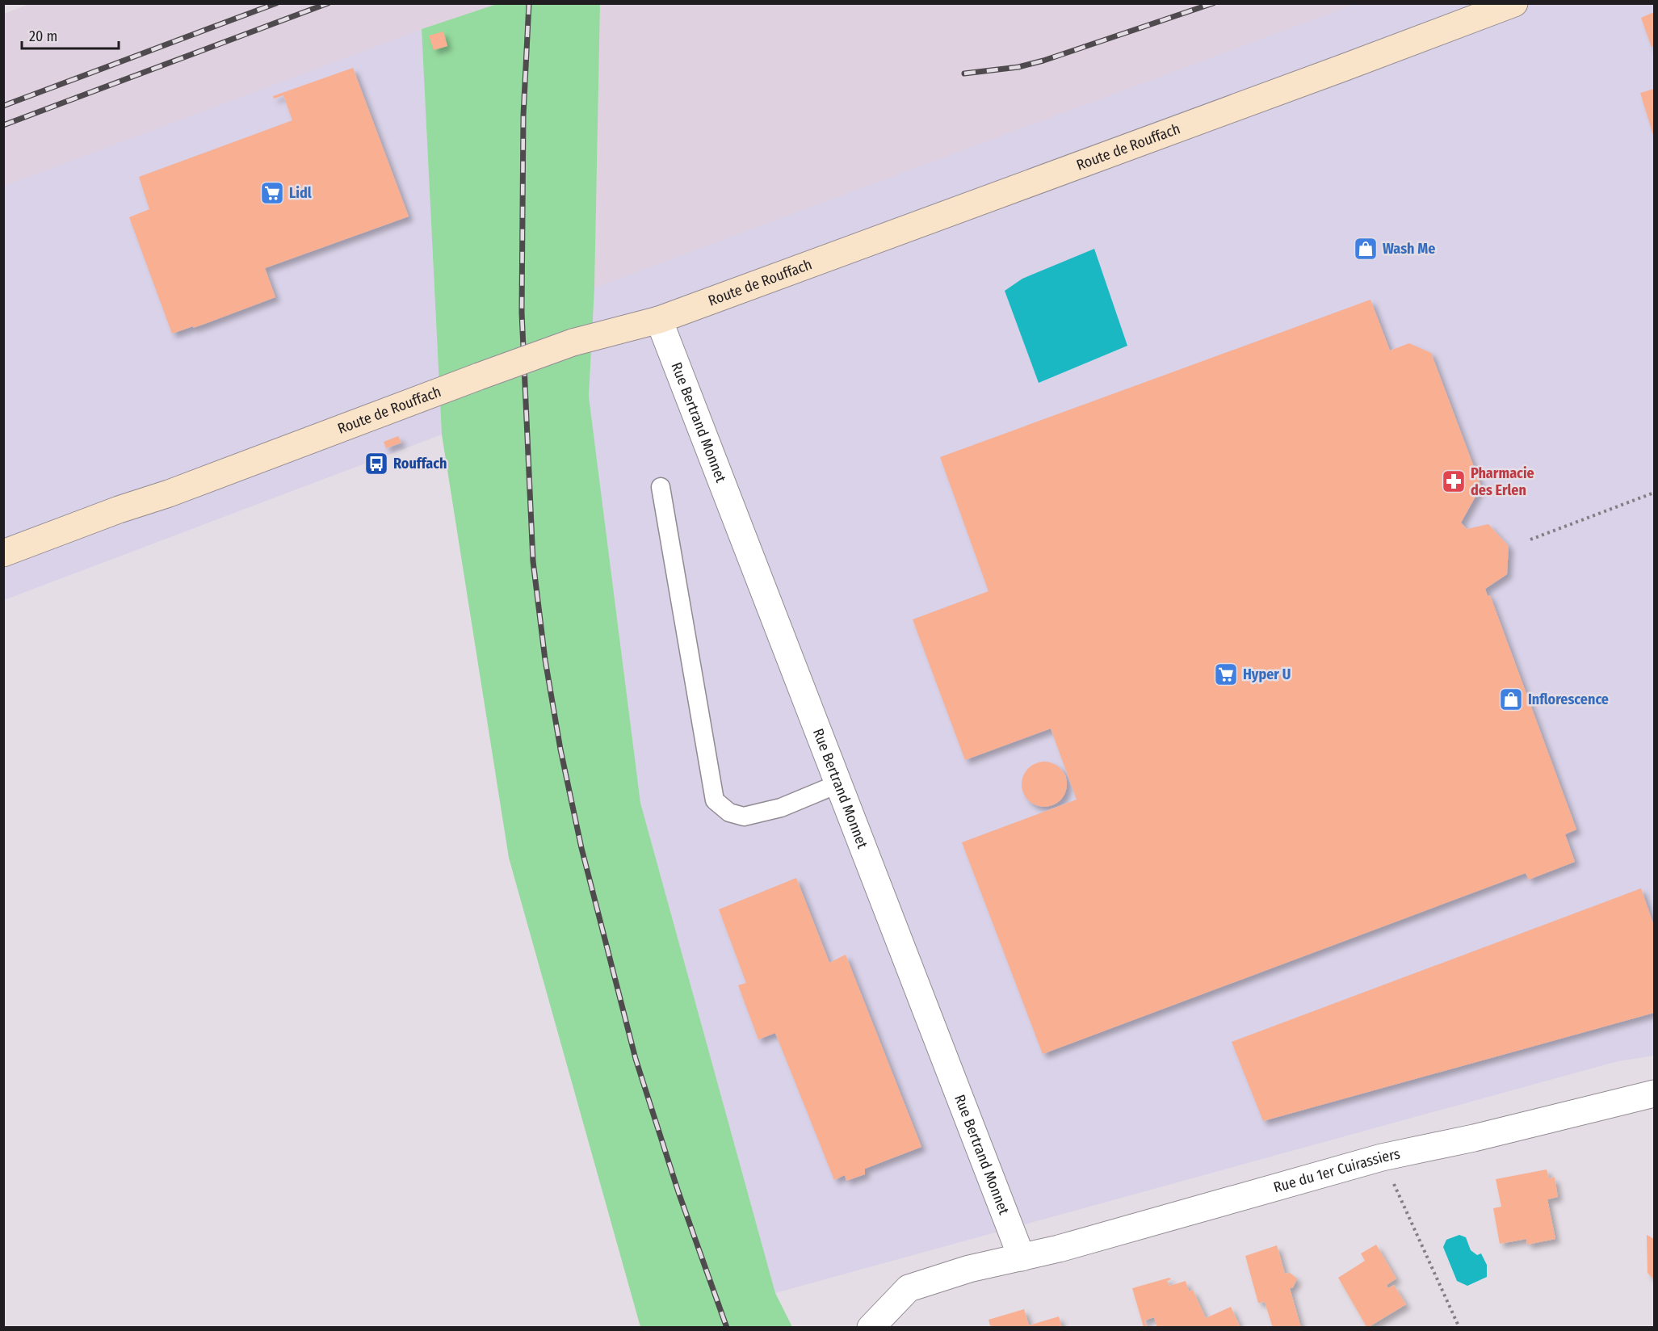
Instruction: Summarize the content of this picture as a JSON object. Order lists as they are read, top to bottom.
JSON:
{
  "streets": {
    "main road": ["Route de Rouffach"],
    "street": ["Rue Bertrand Monnet", "Rue du 1er Cuirassiers"]
  },
  "crossings": [
    ["Route de Rouffach", "Rue Bertrand Monnet"],
    ["Rue Bertrand Monnet", "Rue du 1er Cuirassiers"]
  ],
  "places": {
    "supermarket": ["Lidl", "Hyper U"],
    "shop": ["Wash Me", "Inflorescence"],
    "bus stop": ["Rouffach"],
    "pharmacy": ["Pharmacie des Erlen"]
  },
  "scale_bar": "20 m"
}
